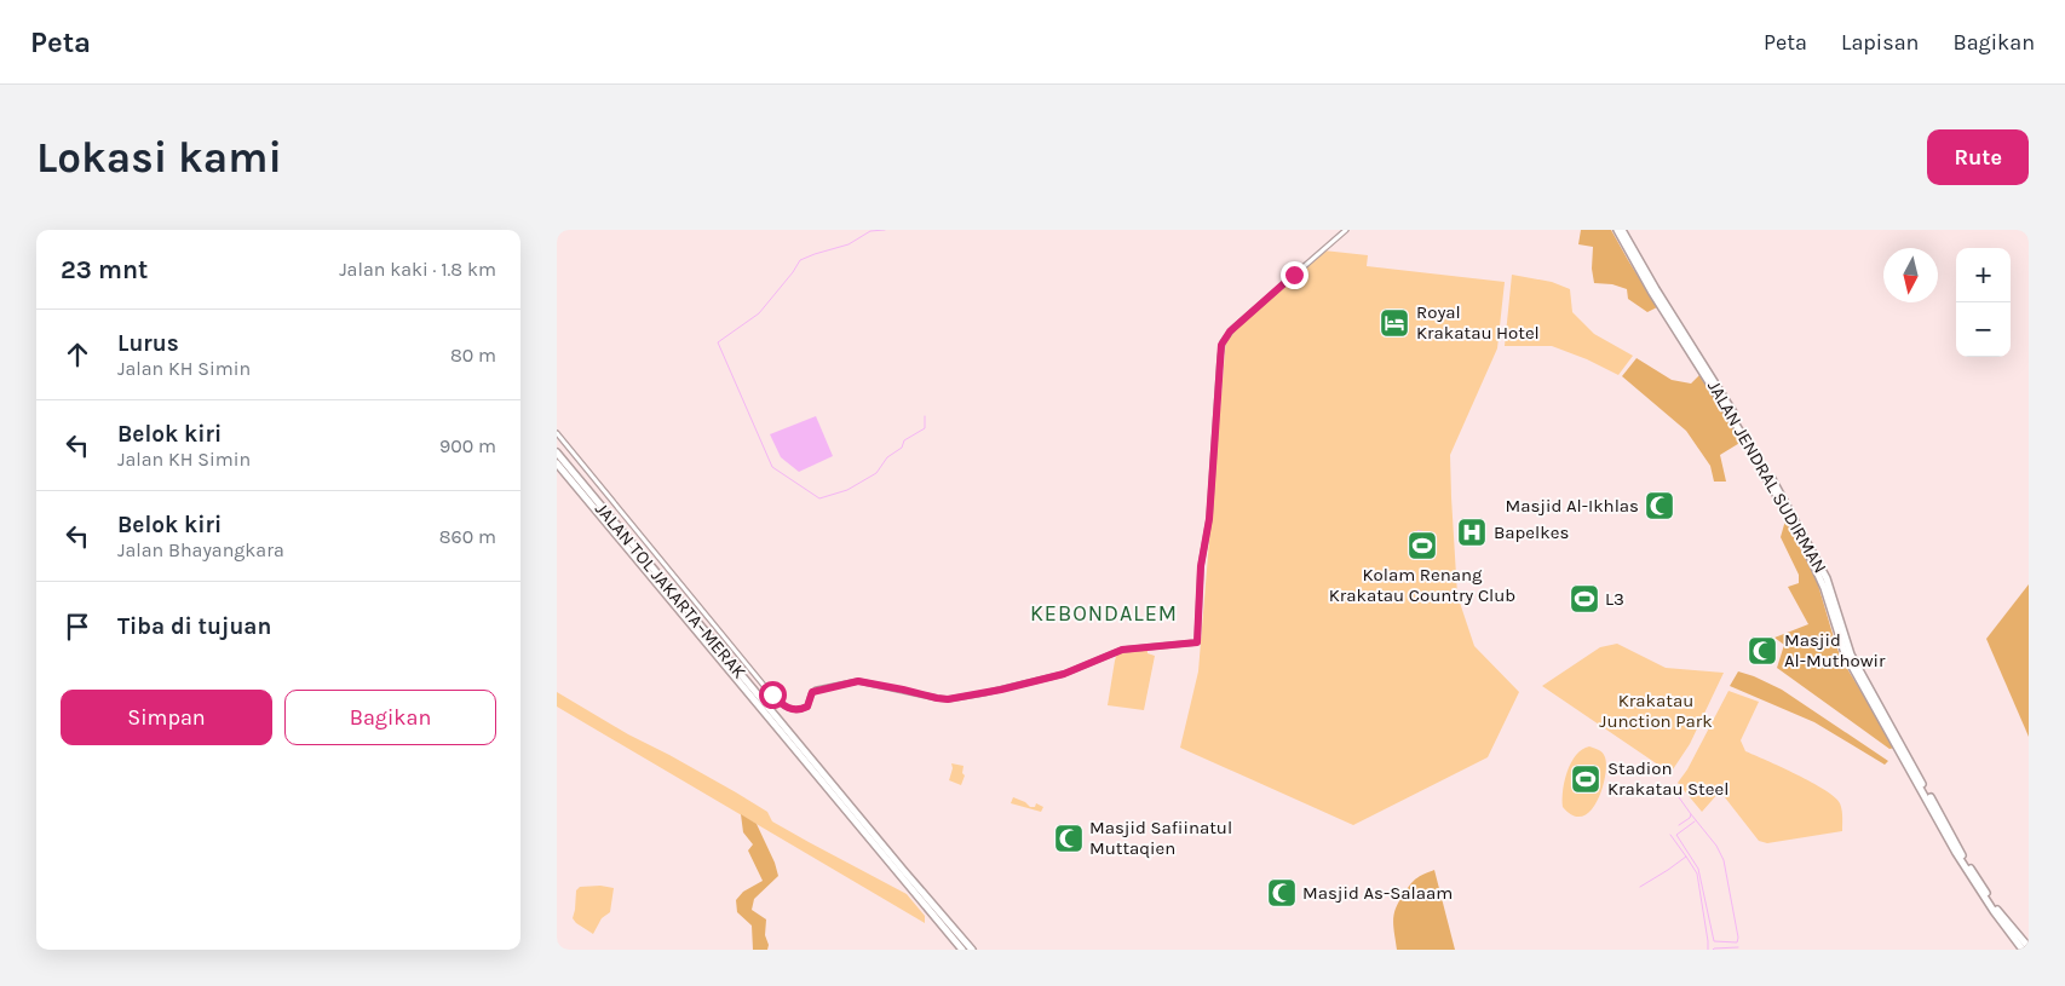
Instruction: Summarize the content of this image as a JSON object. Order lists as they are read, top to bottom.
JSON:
{
  "streets": {
    "highway": ["JALAN JENDRAL SUDIRMAN", "JALAN TOL JAKARTA–MERAK"]
  },
  "districts": ["KEBONDALEM"],
  "parks": ["Krakatau Junction Park"],
  "places": {
    "hotel": ["Royal Krakatau Hotel"],
    "mosque": [
      "Masjid Al-Ikhlas",
      "Masjid Al-Muthowir",
      "Masjid Safiinatul Muttaqien",
      "Masjid As-Salaam"
    ],
    "hospital": ["Bapelkes"],
    "sports": ["Kolam Renang Krakatau Country Club", "L3", "Stadion Krakatau Steel"]
  },
  "north": "bottom",
  "page": {
    "header": "Peta",
    "nav": ["Peta", "Lapisan", "Bagikan"],
    "buttons": [
      "Rute",
      ["Simpan", "Bagikan"]
    ],
    "title": "Lokasi kami",
    "heading": ["23 mnt", "Jalan kaki · 1.8 km"],
    "map_buttons": ["+", "−"],
    "list": [
      ["Lurus", "Jalan KH Simin", "80 m"],
      ["Belok kiri", "Jalan KH Simin", "900 m"],
      ["Belok kiri", "Jalan Bhayangkara", "860 m"],
      "Tiba di tujuan"
    ]
  }
}
